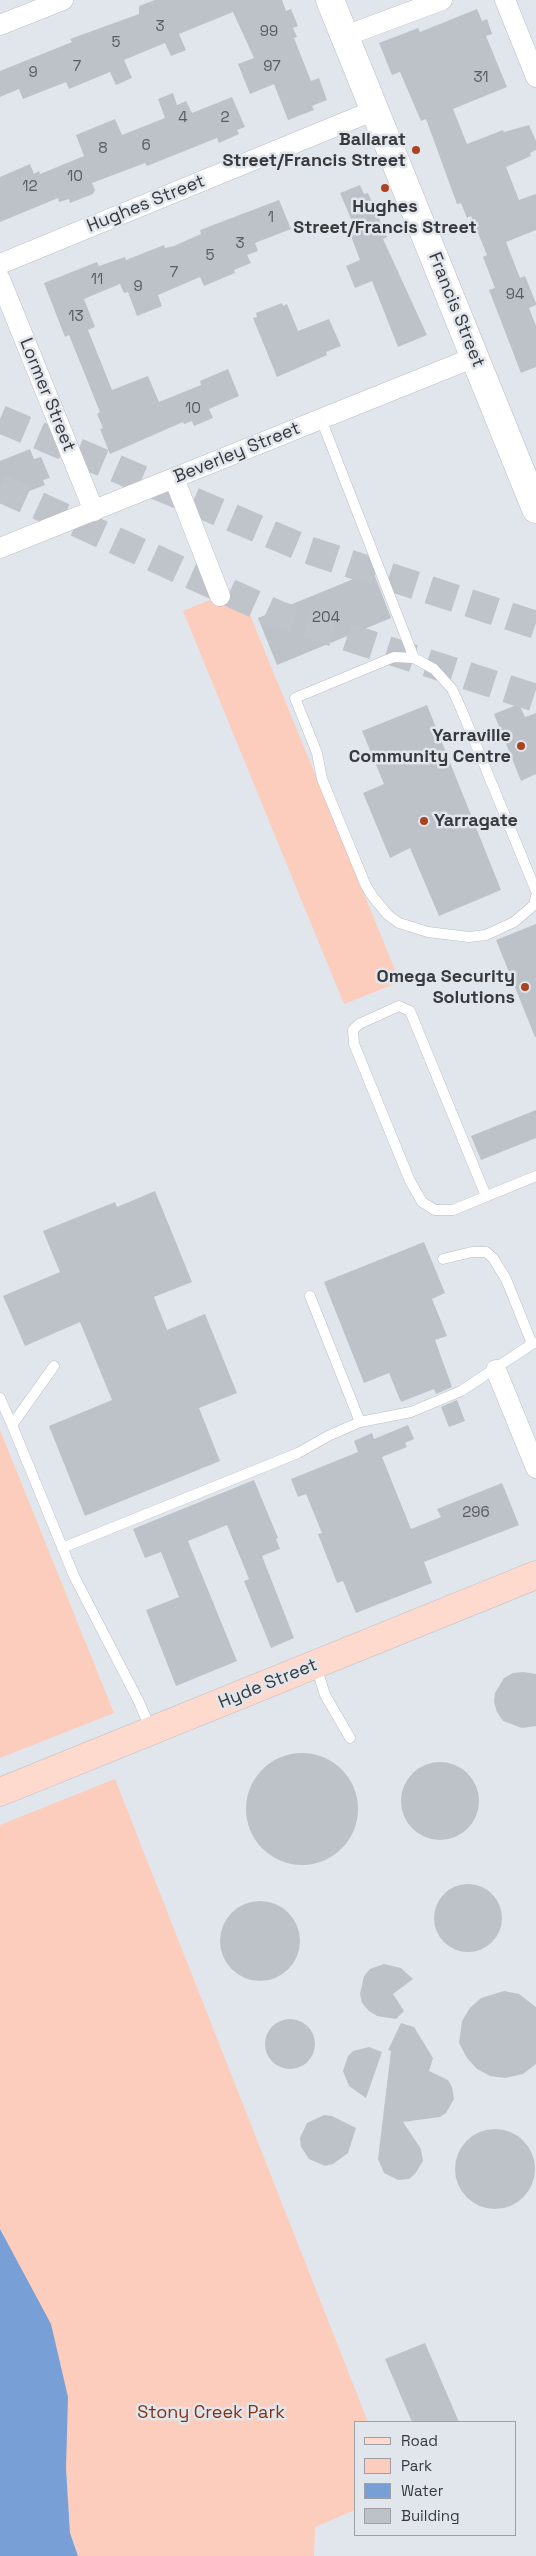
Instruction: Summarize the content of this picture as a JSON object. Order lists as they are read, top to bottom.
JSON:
{
  "streets": {
    "main road": ["Francis Street", "Hyde Street"],
    "street": ["Hughes Street", "Lormer Street", "Beverley Street"]
  },
  "crossings": [
    ["Hughes Street", "Francis Street"],
    ["Francis Street", "Beverley Street"],
    ["Lormer Street", "Beverley Street"]
  ],
  "parks": ["Stony Creek Park"],
  "places": [
    "Ballarat Street/Francis Street",
    "Hughes Street/Francis Street",
    "Yarraville Community Centre",
    "Yarragate",
    "Omega Security Solutions"
  ],
  "house_numbers": [
    "3",
    "99",
    "5",
    "7",
    "97",
    "9",
    "31",
    "4",
    "2",
    "6",
    "8",
    "10",
    "12",
    "1",
    "3",
    "5",
    "7",
    "11",
    "9",
    "94",
    "13",
    "10",
    "204",
    "296"
  ],
  "legend": [
    "Road",
    "Park",
    "Water",
    "Building"
  ]
}
